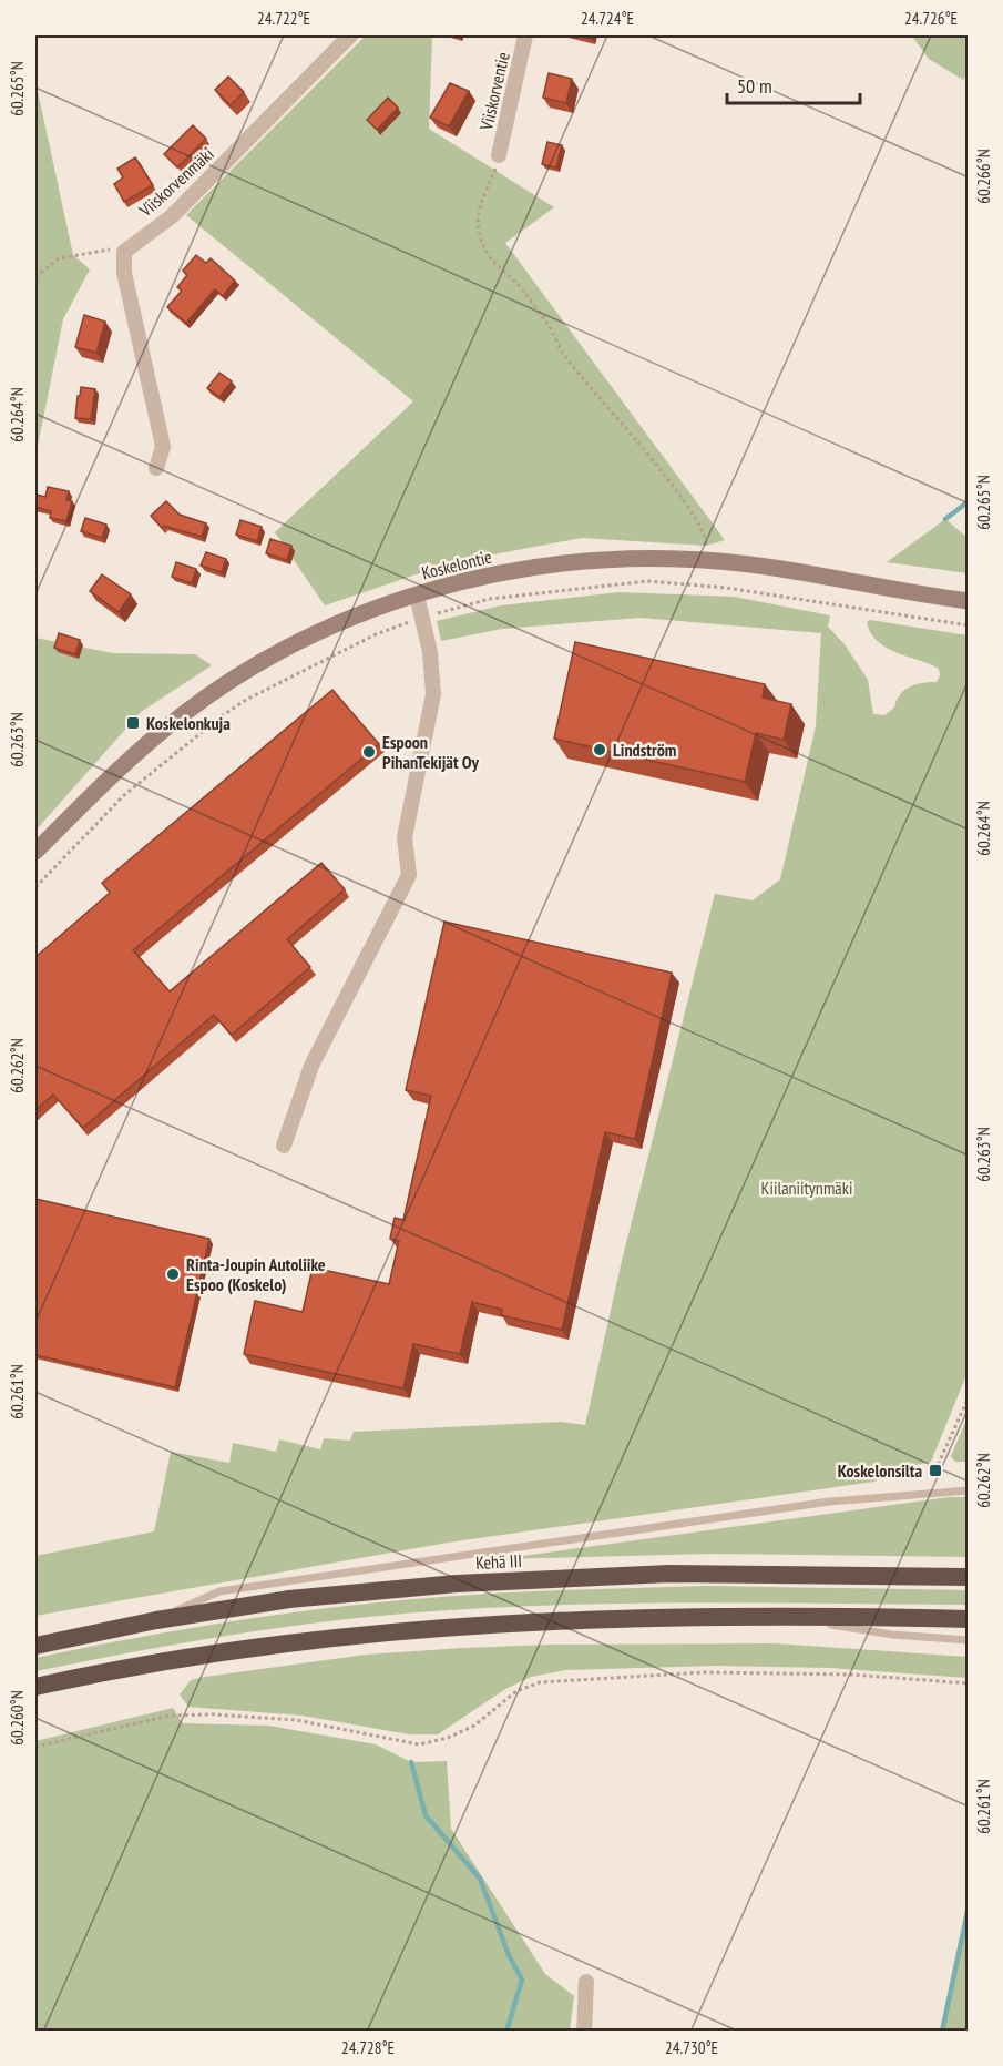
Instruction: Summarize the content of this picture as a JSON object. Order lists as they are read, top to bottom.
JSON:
{
  "streets": {
    "highway": ["Kehä III"],
    "main road": ["Koskelontie"],
    "street": ["Viiskorventie", "Viiskorvenmäki"]
  },
  "parks": ["Kiilaniitynmäki"],
  "places": {
    "transit": ["Koskelonkuja", "Koskelonsilta"],
    "other": ["Lindström", "Espoon PihanTekijät Oy", "Rinta-Joupin Autoliike Espoo (Koskelo)"]
  },
  "scale_bar": "50 m",
  "coordinates": [
    "24.722°E",
    "24.724°E",
    "24.726°E",
    "60.265°N",
    "60.266°N",
    "60.264°N",
    "60.263°N",
    "60.262°N",
    "60.261°N",
    "60.260°N",
    "24.728°E",
    "24.730°E"
  ]
}
